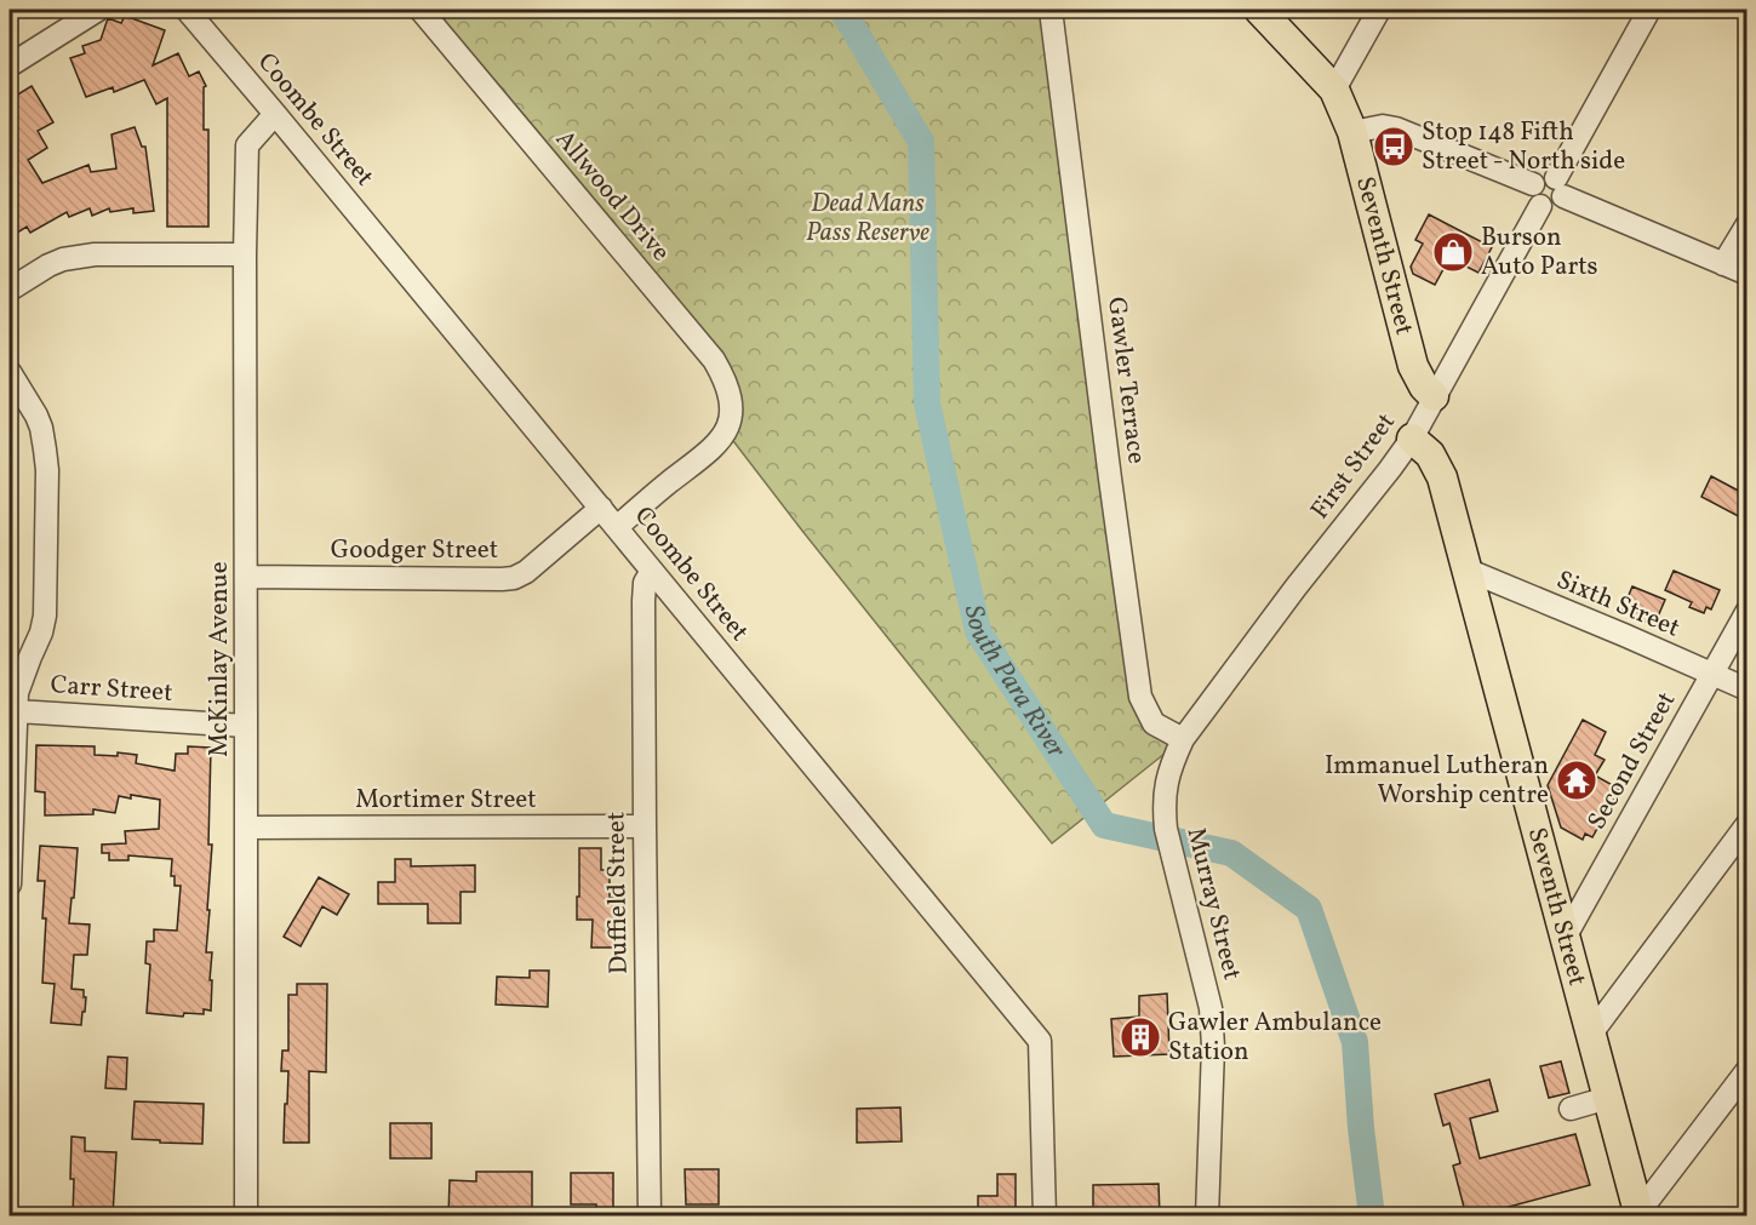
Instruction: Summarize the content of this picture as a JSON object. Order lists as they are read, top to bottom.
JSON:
{
  "streets": {
    "main road": ["Seventh Street"],
    "street": [
      "Coombe Street",
      "Allwood Drive",
      "Gawler Terrace",
      "First Street",
      "Goodger Street",
      "Sixth Street",
      "McKinlay Avenue",
      "Carr Street",
      "Second Street",
      "Mortimer Street",
      "Duffield Street",
      "Murray Street"
    ]
  },
  "crossings": [
    ["Coombe Street", "Allwood Drive"],
    ["Coombe Street", "Goodger Street"],
    ["Coombe Street", "McKinlay Avenue"],
    ["Coombe Street", "Duffield Street"],
    ["Seventh Street", "First Street"],
    ["Seventh Street", "Sixth Street"],
    ["Seventh Street", "Second Street"],
    ["Gawler Terrace", "First Street"],
    ["Gawler Terrace", "Murray Street"],
    ["First Street", "Murray Street"],
    ["Goodger Street", "McKinlay Avenue"],
    ["Sixth Street", "Second Street"],
    ["McKinlay Avenue", "Carr Street"],
    ["McKinlay Avenue", "Mortimer Street"],
    ["Mortimer Street", "Duffield Street"]
  ],
  "water": ["South Para River"],
  "parks": ["Dead Mans Pass Reserve"],
  "places": {
    "bus stop": ["Stop 148 Fifth Street - North side"],
    "shop": ["Burson Auto Parts"],
    "temple": ["Immanuel Lutheran Worship centre"],
    "building": ["Gawler Ambulance Station"]
  }
}
